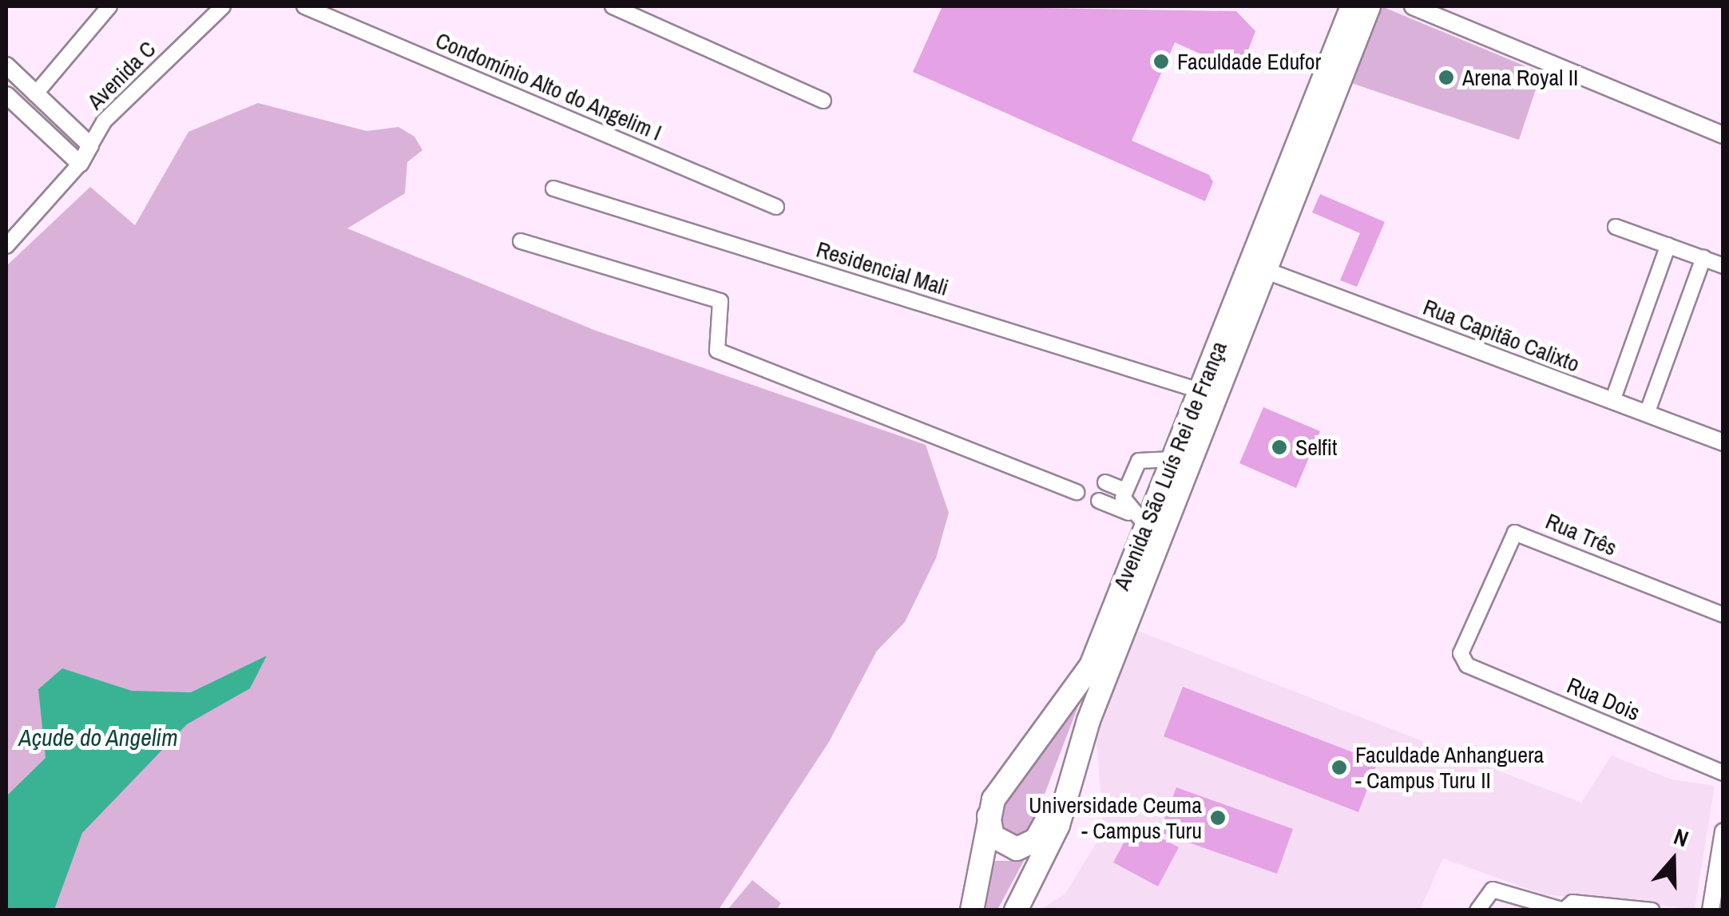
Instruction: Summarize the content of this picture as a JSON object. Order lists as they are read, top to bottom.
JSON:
{
  "streets": {
    "main road": ["Avenida São Luís Rei de França"],
    "street": [
      "Avenida C",
      "Condomínio Alto do Angelim I",
      "Residencial Mali",
      "Rua Capitão Calixto",
      "Rua Três",
      "Rua Dois"
    ]
  },
  "crossings": [
    ["Residencial Mali", "Avenida São Luís Rei de França"],
    ["Rua Capitão Calixto", "Avenida São Luís Rei de França"],
    ["Rua Três", "Rua Dois"]
  ],
  "water": ["Açude do Angelim"],
  "places": [
    "Faculdade Edufor",
    "Arena Royal II",
    "Selfit",
    "Faculdade Anhanguera - Campus Turu II",
    "Universidade Ceuma - Campus Turu"
  ],
  "north": "top"
}
